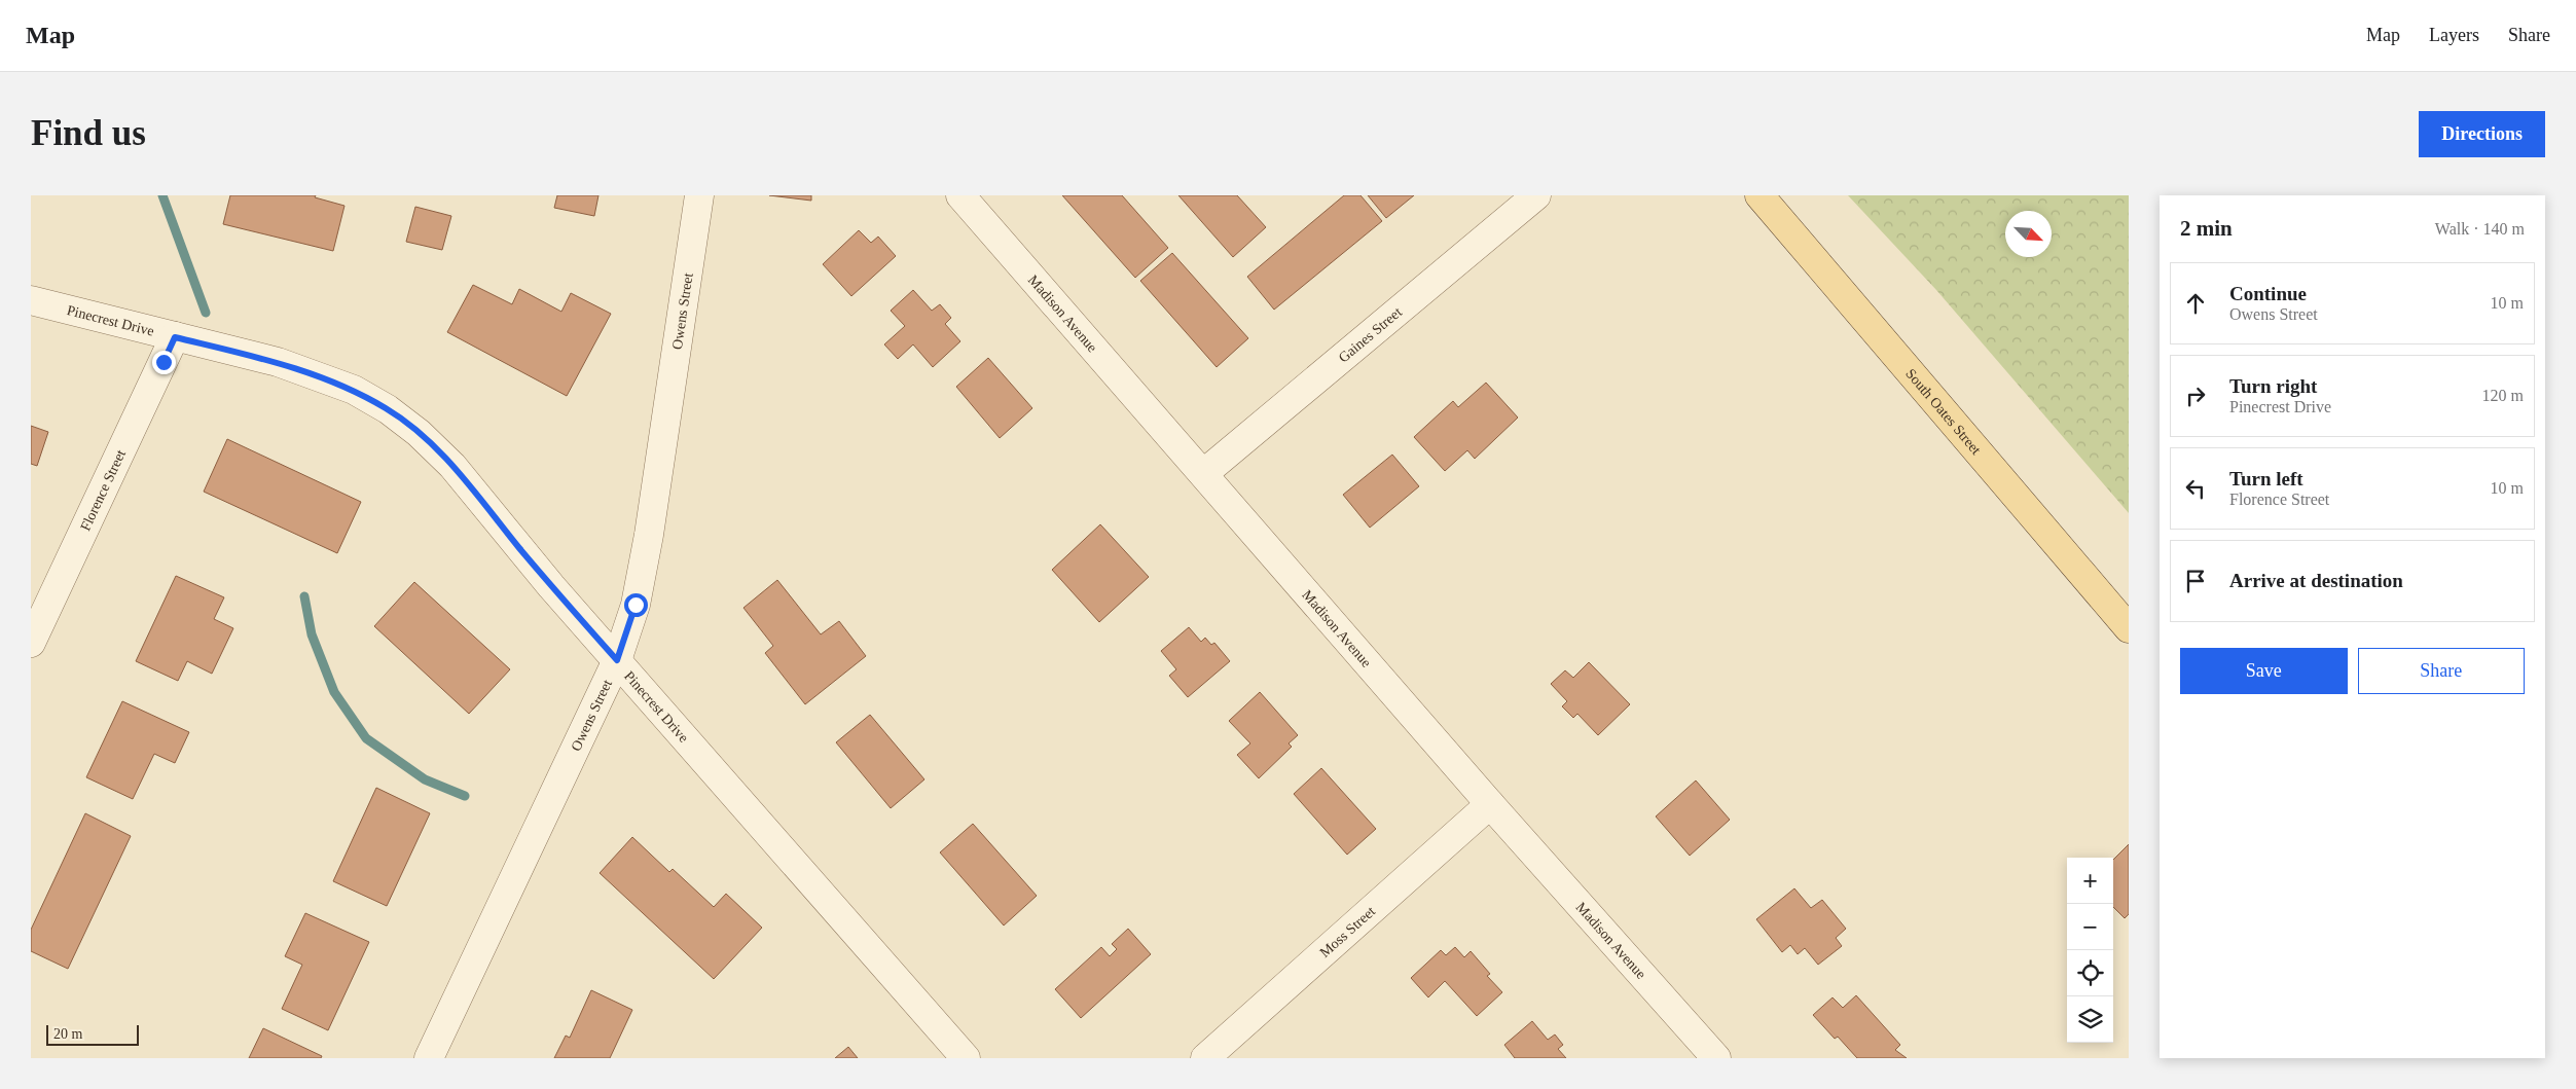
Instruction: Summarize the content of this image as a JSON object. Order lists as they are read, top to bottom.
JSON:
{
  "streets": {
    "main road": ["South Oates Street"],
    "street": [
      "Owens Street",
      "Madison Avenue",
      "Pinecrest Drive",
      "Gaines Street",
      "Florence Street",
      "Moss Street"
    ]
  },
  "crossings": [
    ["Owens Street", "Pinecrest Drive"],
    ["Madison Avenue", "Gaines Street"],
    ["Madison Avenue", "Moss Street"],
    ["Pinecrest Drive", "Florence Street"]
  ],
  "scale_bar": "20 m",
  "north": "bottom right",
  "page": {
    "header": "Map",
    "nav": ["Map", "Layers", "Share"],
    "buttons": [
      "Directions",
      ["Save", "Share"]
    ],
    "title": "Find us",
    "heading": ["2 min", "Walk · 140 m"],
    "list": [
      ["Continue", "Owens Street", "10 m"],
      ["Turn right", "Pinecrest Drive", "120 m"],
      ["Turn left", "Florence Street", "10 m"],
      "Arrive at destination"
    ],
    "map_buttons": ["+", "−"],
    "scale": "20 m"
  }
}
